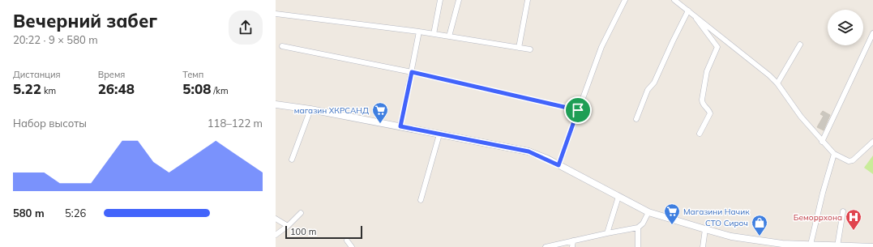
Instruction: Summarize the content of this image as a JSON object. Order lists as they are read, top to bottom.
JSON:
{
  "places": {
    "supermarket": ["магазин ХКРСАНД", "Магазини Начик"],
    "hospital": ["Беморрхона"],
    "shop": ["СТО Сироч"]
  },
  "scale_bar": "100 m",
  "page": {
    "heading": ["Вечерний забег", "20:22 · 9 × 580 m"],
    "stats": [
      ["Дистанция", "5.22 km"],
      ["Время", "26:48"],
      ["Темп", "5:08 /km"]
    ],
    "chart": ["Набор высоты", "118–122 m"],
    "list": [
      {
        "name": "580 m",
        "note": "5:26"
      }
    ],
    "scale": "100 m"
  }
}
